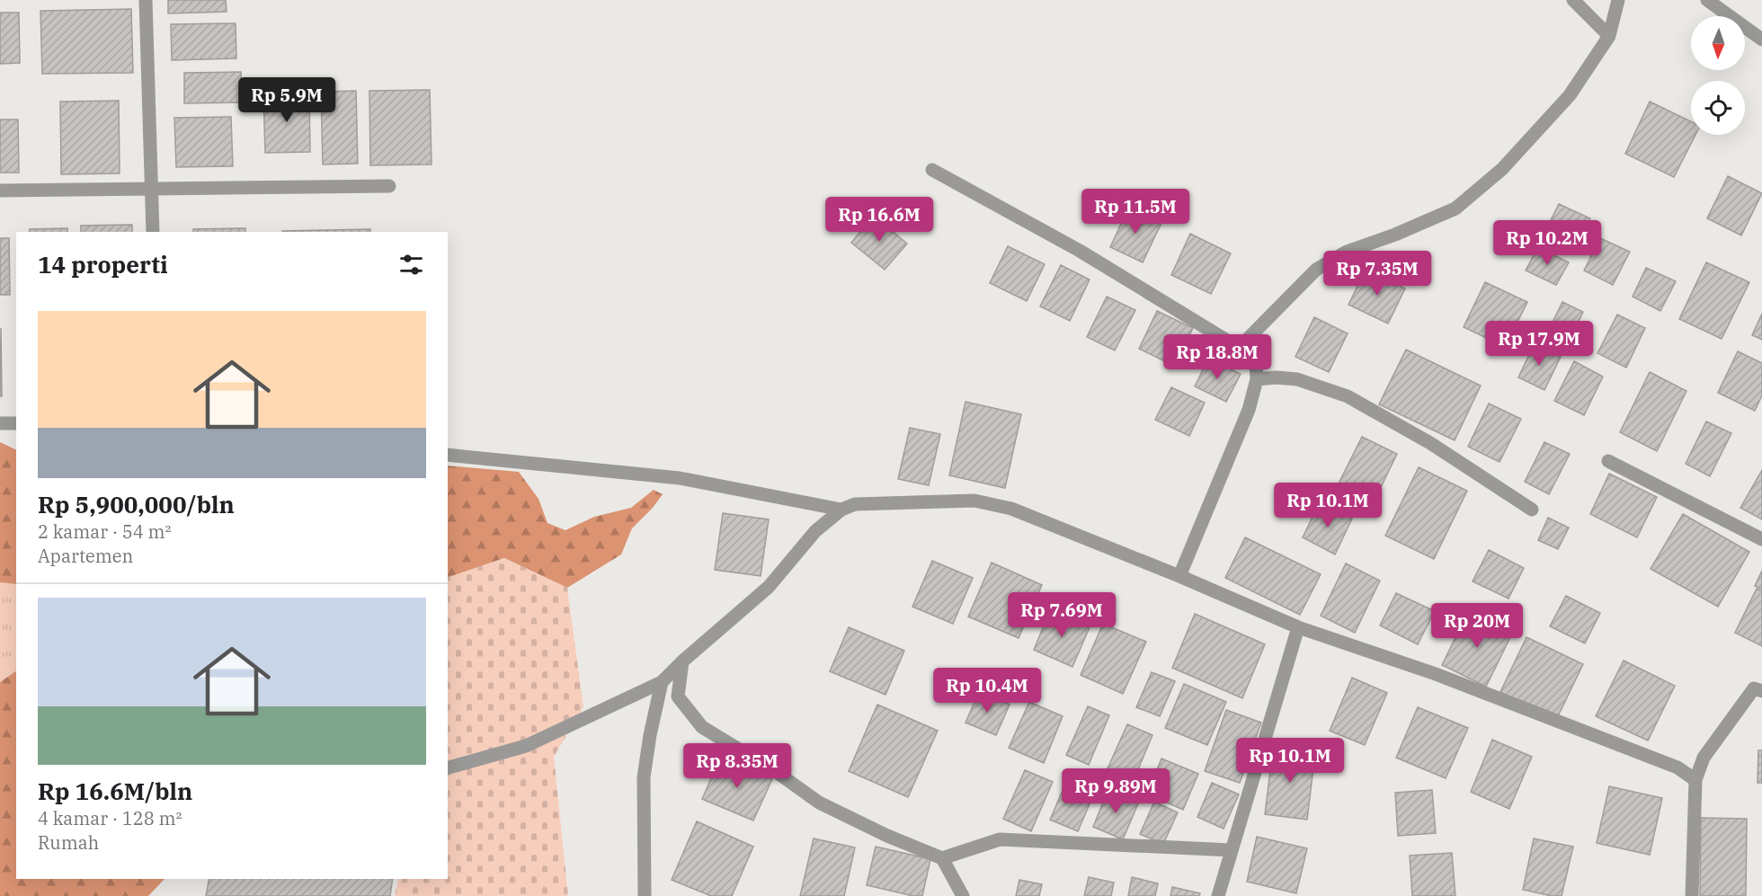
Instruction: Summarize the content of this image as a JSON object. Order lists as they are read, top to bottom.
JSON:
{
  "north": "bottom",
  "page": {
    "price": [
      "Rp 5.9M",
      "Rp 11.5M",
      "Rp 16.6M",
      "Rp 10.2M",
      "Rp 7.35M",
      "Rp 17.9M",
      "Rp 18.8M",
      "Rp 10.1M",
      "Rp 7.69M",
      "Rp 20M",
      "Rp 10.4M",
      "Rp 10.1M",
      "Rp 8.35M",
      "Rp 9.89M"
    ],
    "heading": "14 properti",
    "list": [
      {
        "name": "Rp 5,900,000/bln",
        "note": "2 kamar · 54 m² · Apartemen"
      },
      {
        "name": "Rp 16.6M/bln",
        "note": "4 kamar · 128 m² · Rumah"
      }
    ]
  }
}
